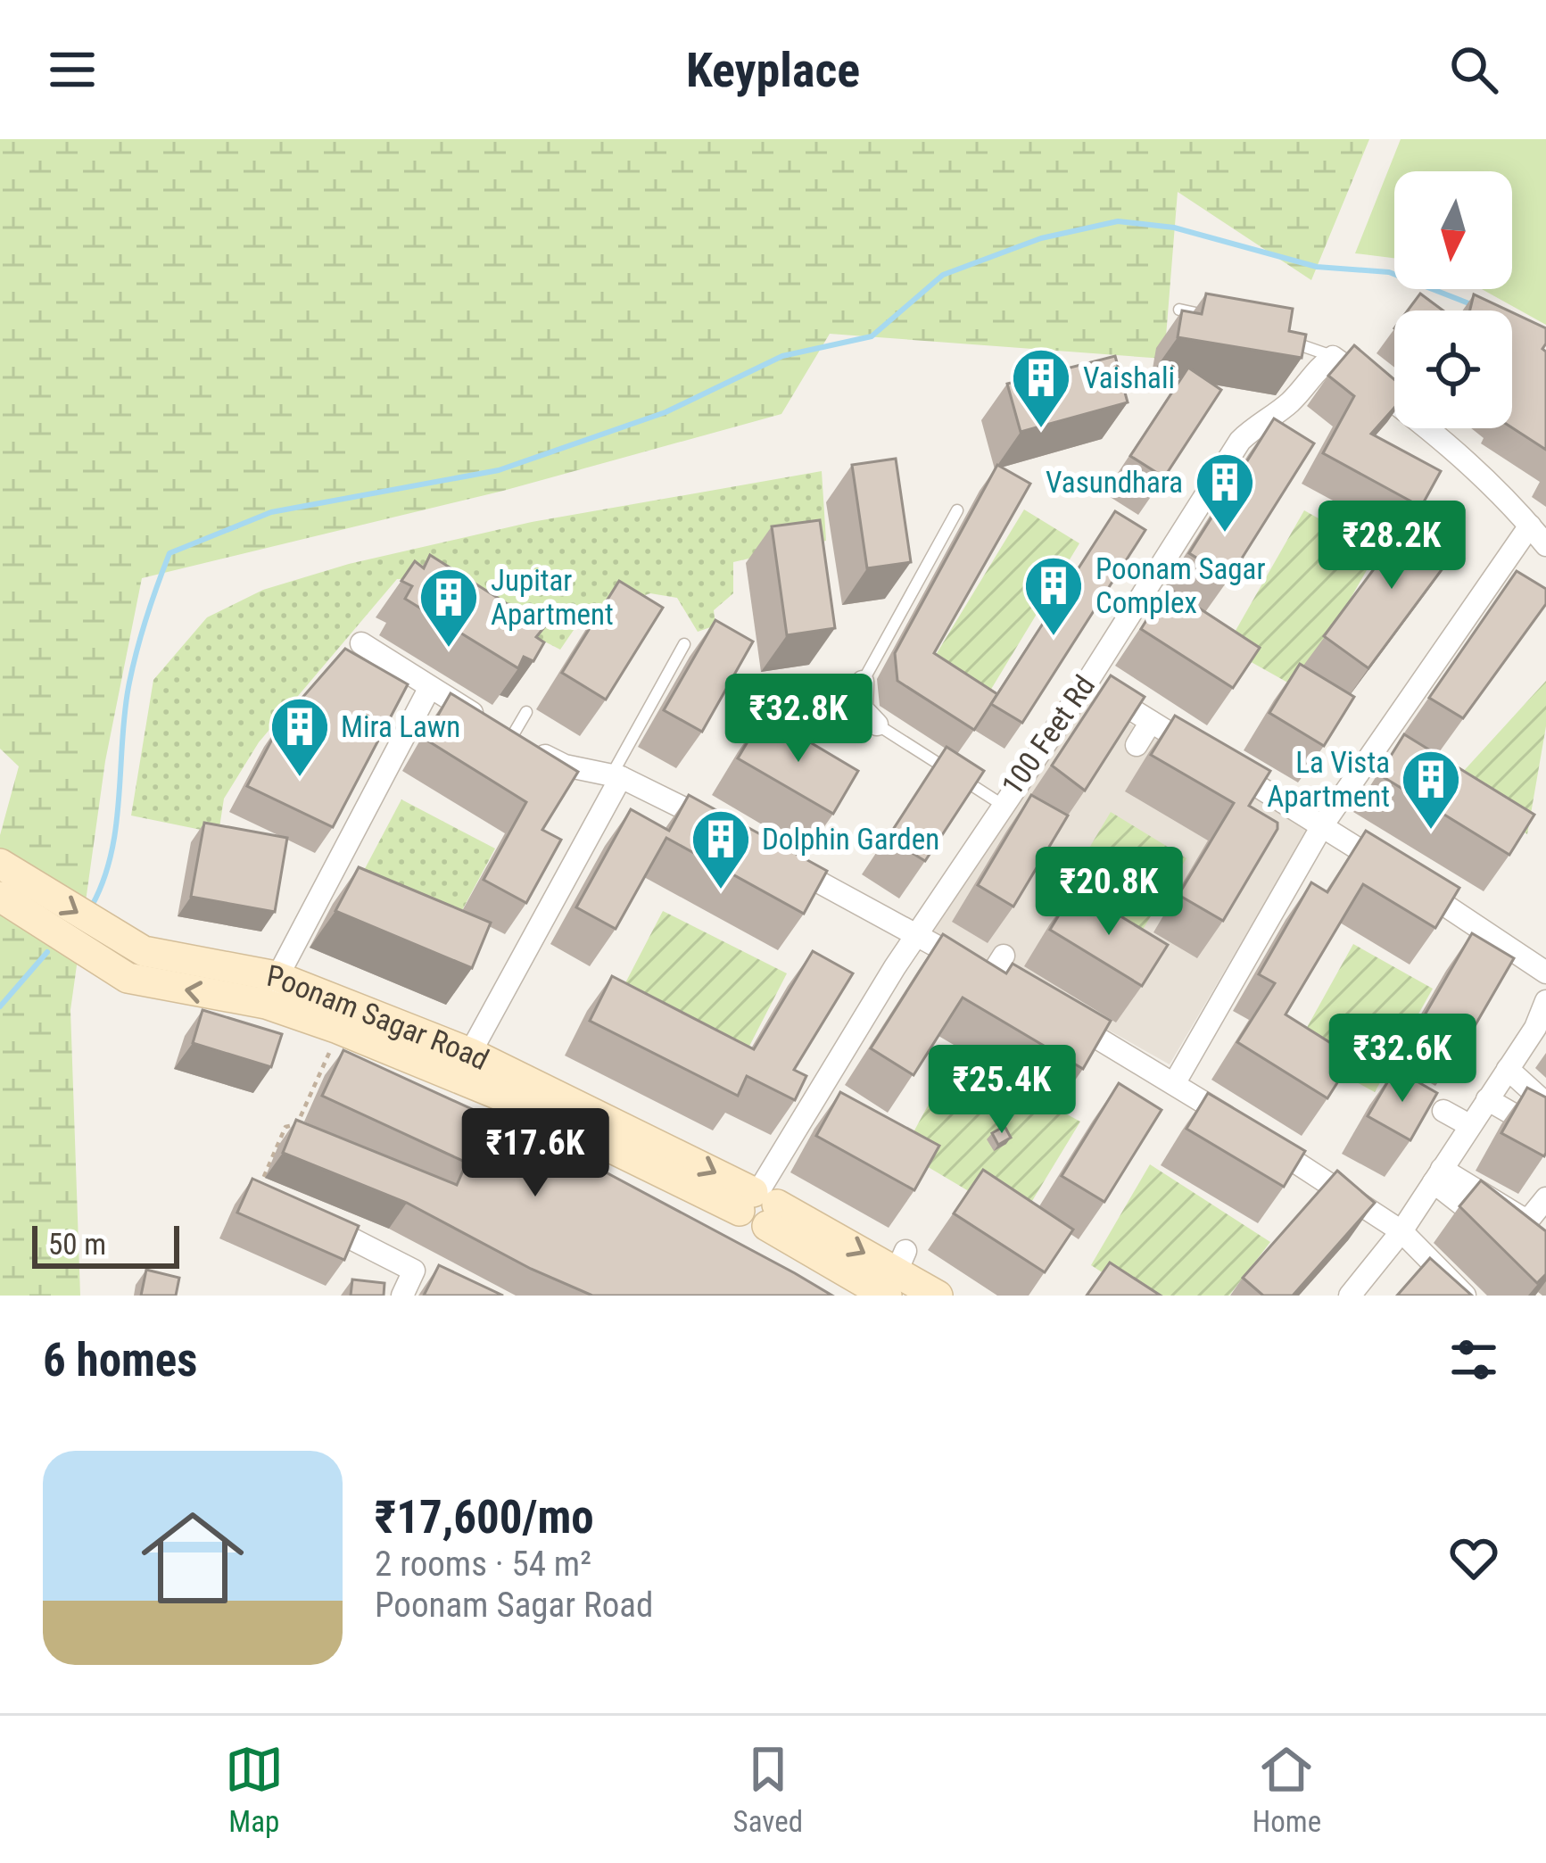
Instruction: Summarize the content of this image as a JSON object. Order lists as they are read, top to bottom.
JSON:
{
  "streets": {
    "main road": ["Poonam Sagar Road"],
    "street": ["100 Feet Rd"]
  },
  "crossings": [
    ["100 Feet Rd", "Poonam Sagar Road"]
  ],
  "places": {
    "building": [
      "Vaishali",
      "Vasundhara",
      "Poonam Sagar Complex",
      "Jupitar Apartment",
      "Mira Lawn",
      "La Vista Apartment",
      "Dolphin Garden"
    ]
  },
  "scale_bar": "50 m",
  "north": "bottom",
  "page": {
    "header": "Keyplace",
    "price": [
      "₹28.2K",
      "₹32.8K",
      "₹20.8K",
      "₹32.6K",
      "₹25.4K",
      "₹17.6K"
    ],
    "scale": "50 m",
    "heading": "6 homes",
    "list": [
      {
        "name": "₹17,600/mo",
        "note": "2 rooms · 54 m² · Poonam Sagar Road"
      }
    ],
    "tabs": ["Map", "Saved", "Home"]
  }
}
